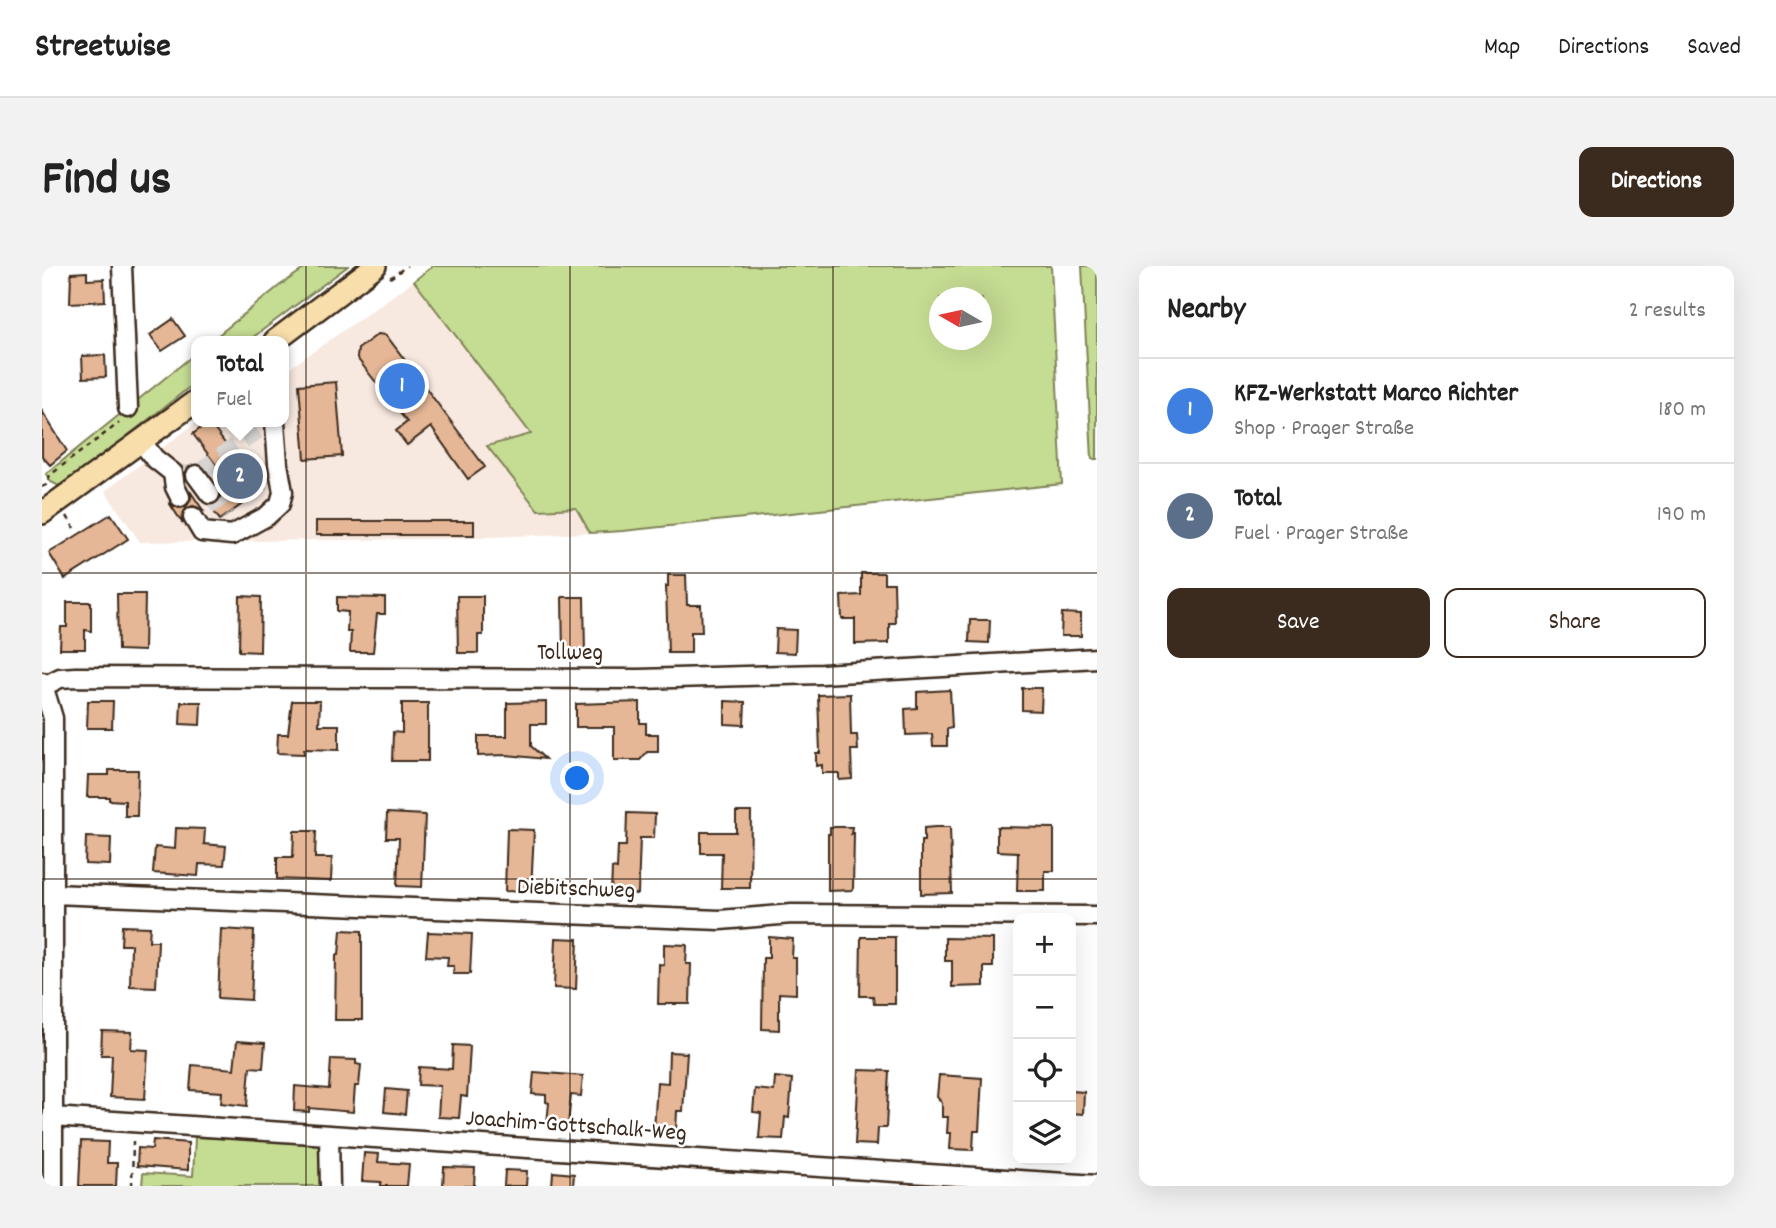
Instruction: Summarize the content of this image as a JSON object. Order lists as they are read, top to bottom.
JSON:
{
  "streets": {
    "street": ["Tollweg", "Diebitschweg", "Joachim-Gottschalk-Weg"]
  },
  "north": "left",
  "page": {
    "header": "Streetwise",
    "nav": ["Map", "Directions", "Saved"],
    "title": "Find us",
    "buttons": [
      "Directions",
      ["Save", "Share"]
    ],
    "heading": ["Nearby", "2 results"],
    "popup": ["Total", "Fuel"],
    "list": [
      {
        "mark": "1",
        "name": "KFZ-Werkstatt Marco Richter",
        "note": "Shop · Prager Straße",
        "value": "180 m"
      },
      {
        "mark": "2",
        "name": "Total",
        "note": "Fuel · Prager Straße",
        "value": "190 m"
      }
    ],
    "pins": ["1", "2"],
    "map_buttons": ["+", "−"]
  }
}
